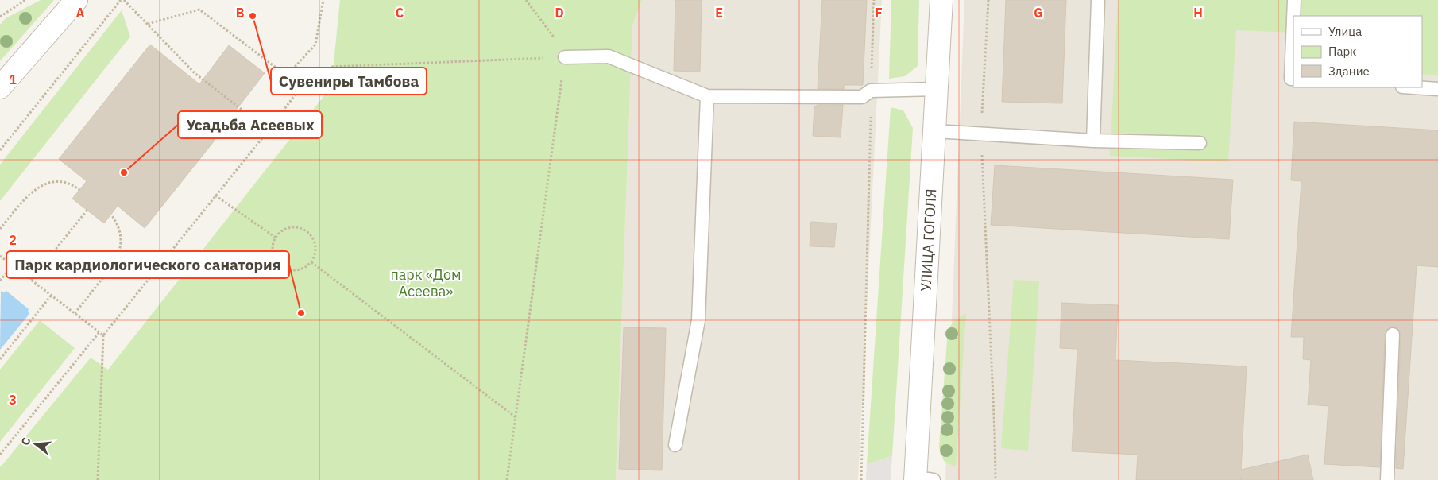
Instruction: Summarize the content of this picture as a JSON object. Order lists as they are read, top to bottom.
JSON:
{
  "streets": {
    "street": ["УЛИЦА ГОГОЛЯ"]
  },
  "parks": ["парк «Дом Асеева»"],
  "places": ["Сувениры Тамбова", "Усадьба Асеевых", "Парк кардиологического санатория"],
  "legend": ["Улица", "Парк", "Здание"],
  "north": "left",
  "grid": {
    "columns": [
      "A",
      "B",
      "C",
      "D",
      "E",
      "F",
      "G",
      "H"
    ],
    "rows": ["1", "2", "3"]
  }
}
